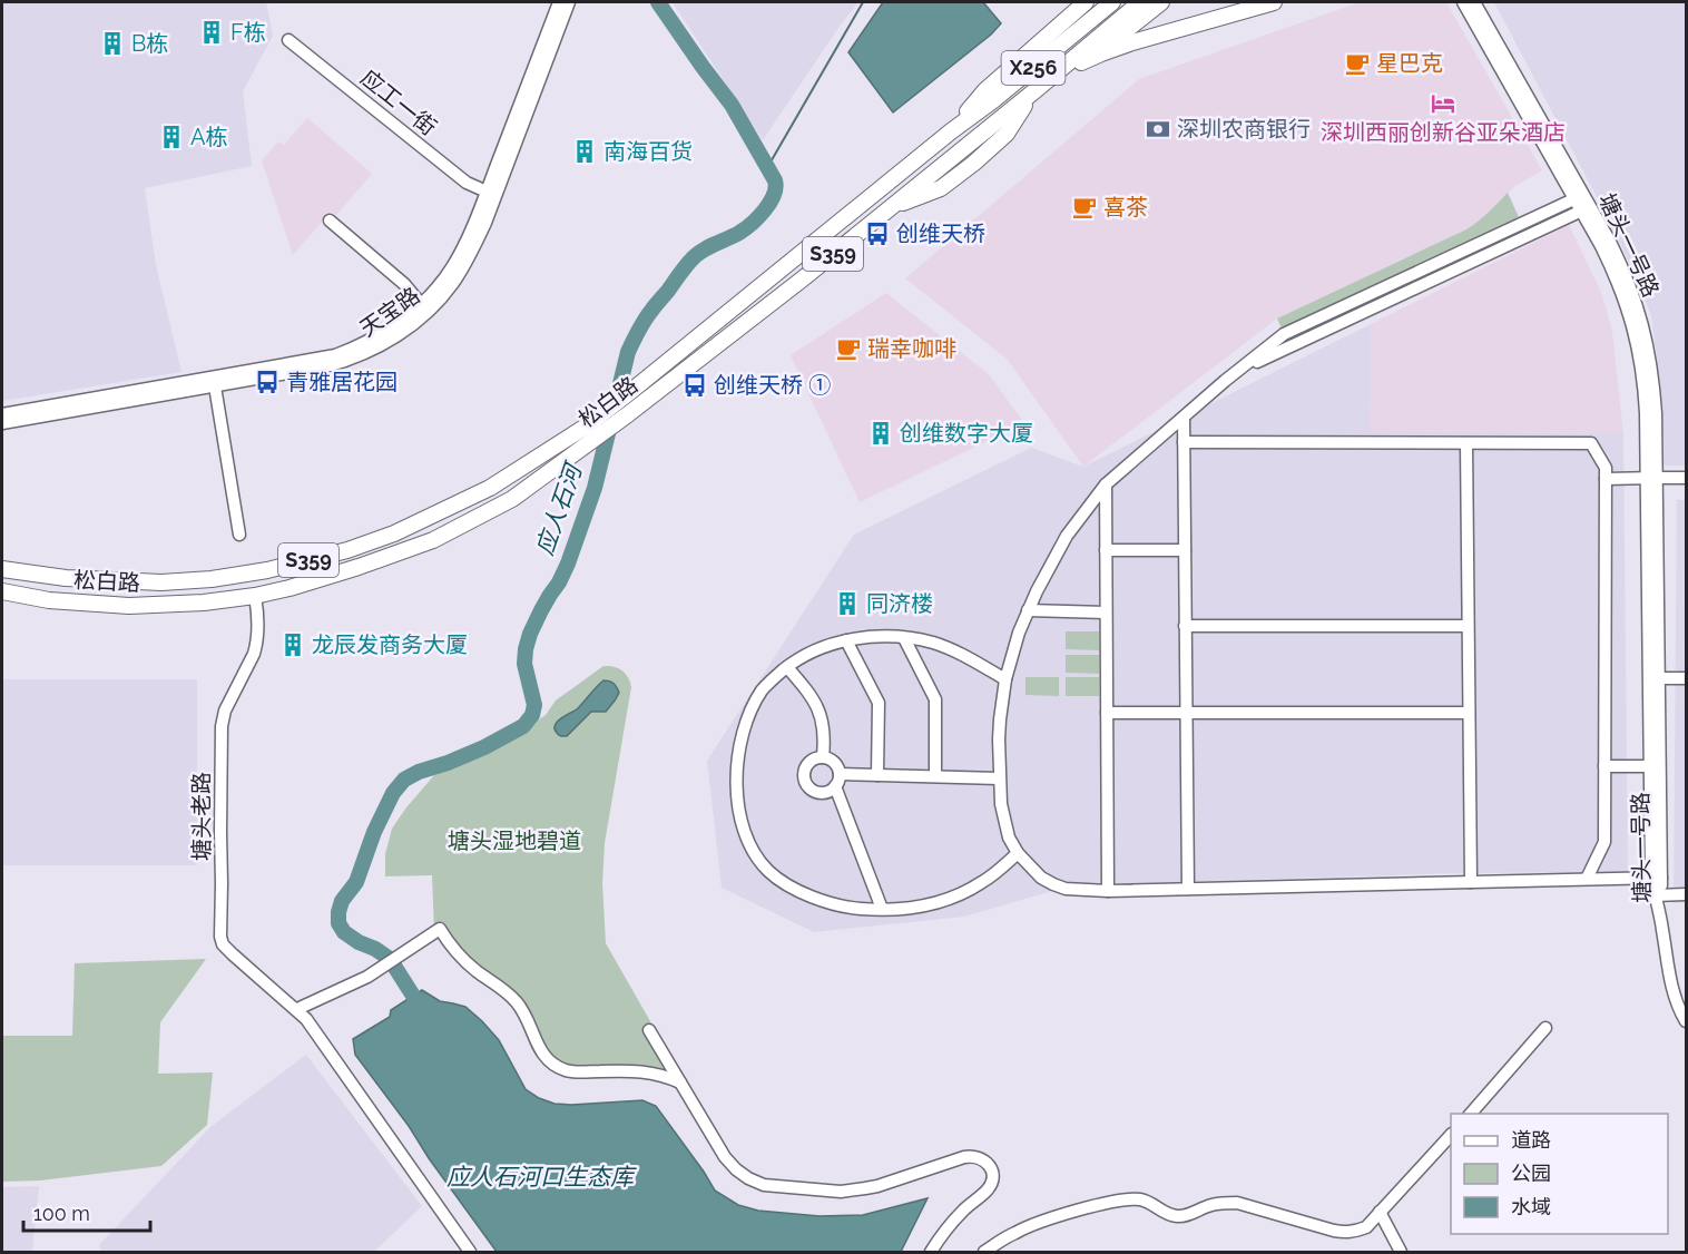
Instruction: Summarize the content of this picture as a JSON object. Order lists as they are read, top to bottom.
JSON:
{
  "streets": {
    "main road": ["X256", "S359", "松白路"],
    "street": [
      "应工一街",
      "塘头一号路",
      "天宝路",
      "塘头老路"
    ]
  },
  "crossings": [
    ["应工一街", "天宝路"],
    ["S359", "松白路"],
    ["松白路", "塘头老路"]
  ],
  "water": ["应人石河", "应人石河口生态库"],
  "parks": ["塘头湿地碧道"],
  "places": {
    "building": [
      "F栋",
      "B栋",
      "A栋",
      "南海百货",
      "创维数字大厦",
      "同济楼",
      "龙辰发商务大厦"
    ],
    "cafe": ["星巴克", "喜茶", "瑞幸咖啡"],
    "hotel": ["深圳西丽创新谷亚朵酒店"],
    "bank": ["深圳农商银行"],
    "bus stop": ["创维天桥", "青雅居花园", "创维天桥 ①"]
  },
  "legend": ["道路", "公园", "水域"],
  "scale_bar": "100 m"
}
